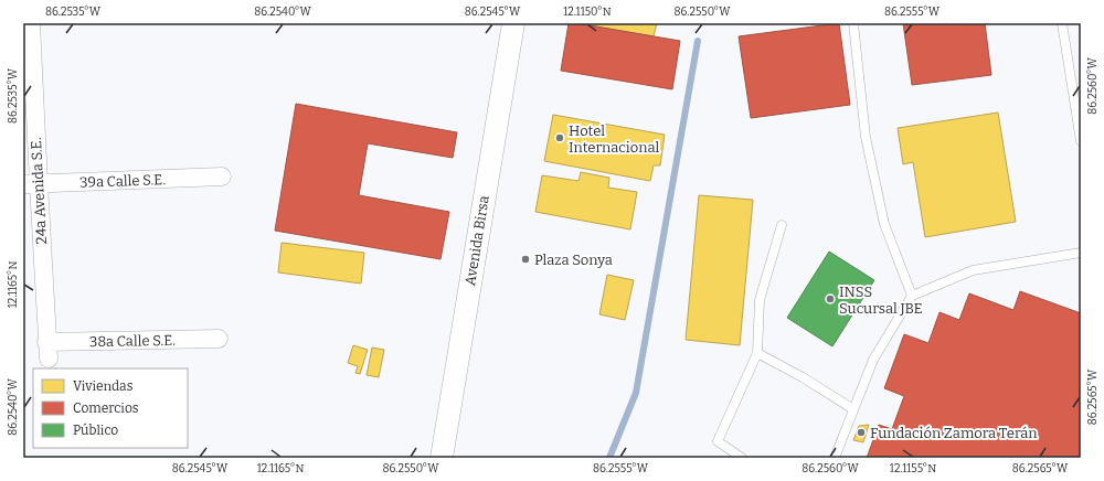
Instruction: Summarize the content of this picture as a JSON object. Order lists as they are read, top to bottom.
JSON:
{
  "streets": {
    "street": [
      "39a Calle S.E.",
      "24a Avenida S.E.",
      "Avenida Birsa",
      "38a Calle S.E."
    ]
  },
  "crossings": [
    ["39a Calle S.E.", "24a Avenida S.E."],
    ["24a Avenida S.E.", "38a Calle S.E."]
  ],
  "places": [
    "Hotel Internacional",
    "Plaza Sonya",
    "INSS Sucursal JBE",
    "Fundación Zamora Terán"
  ],
  "legend": ["Viviendas", "Comercios", "Público"],
  "coordinates": [
    "86.2535°W",
    "86.2540°W",
    "86.2545°W",
    "12.1150°N",
    "86.2550°W",
    "86.2555°W",
    "86.2560°W",
    "12.1165°N",
    "86.2565°W",
    "12.1155°N"
  ]
}
